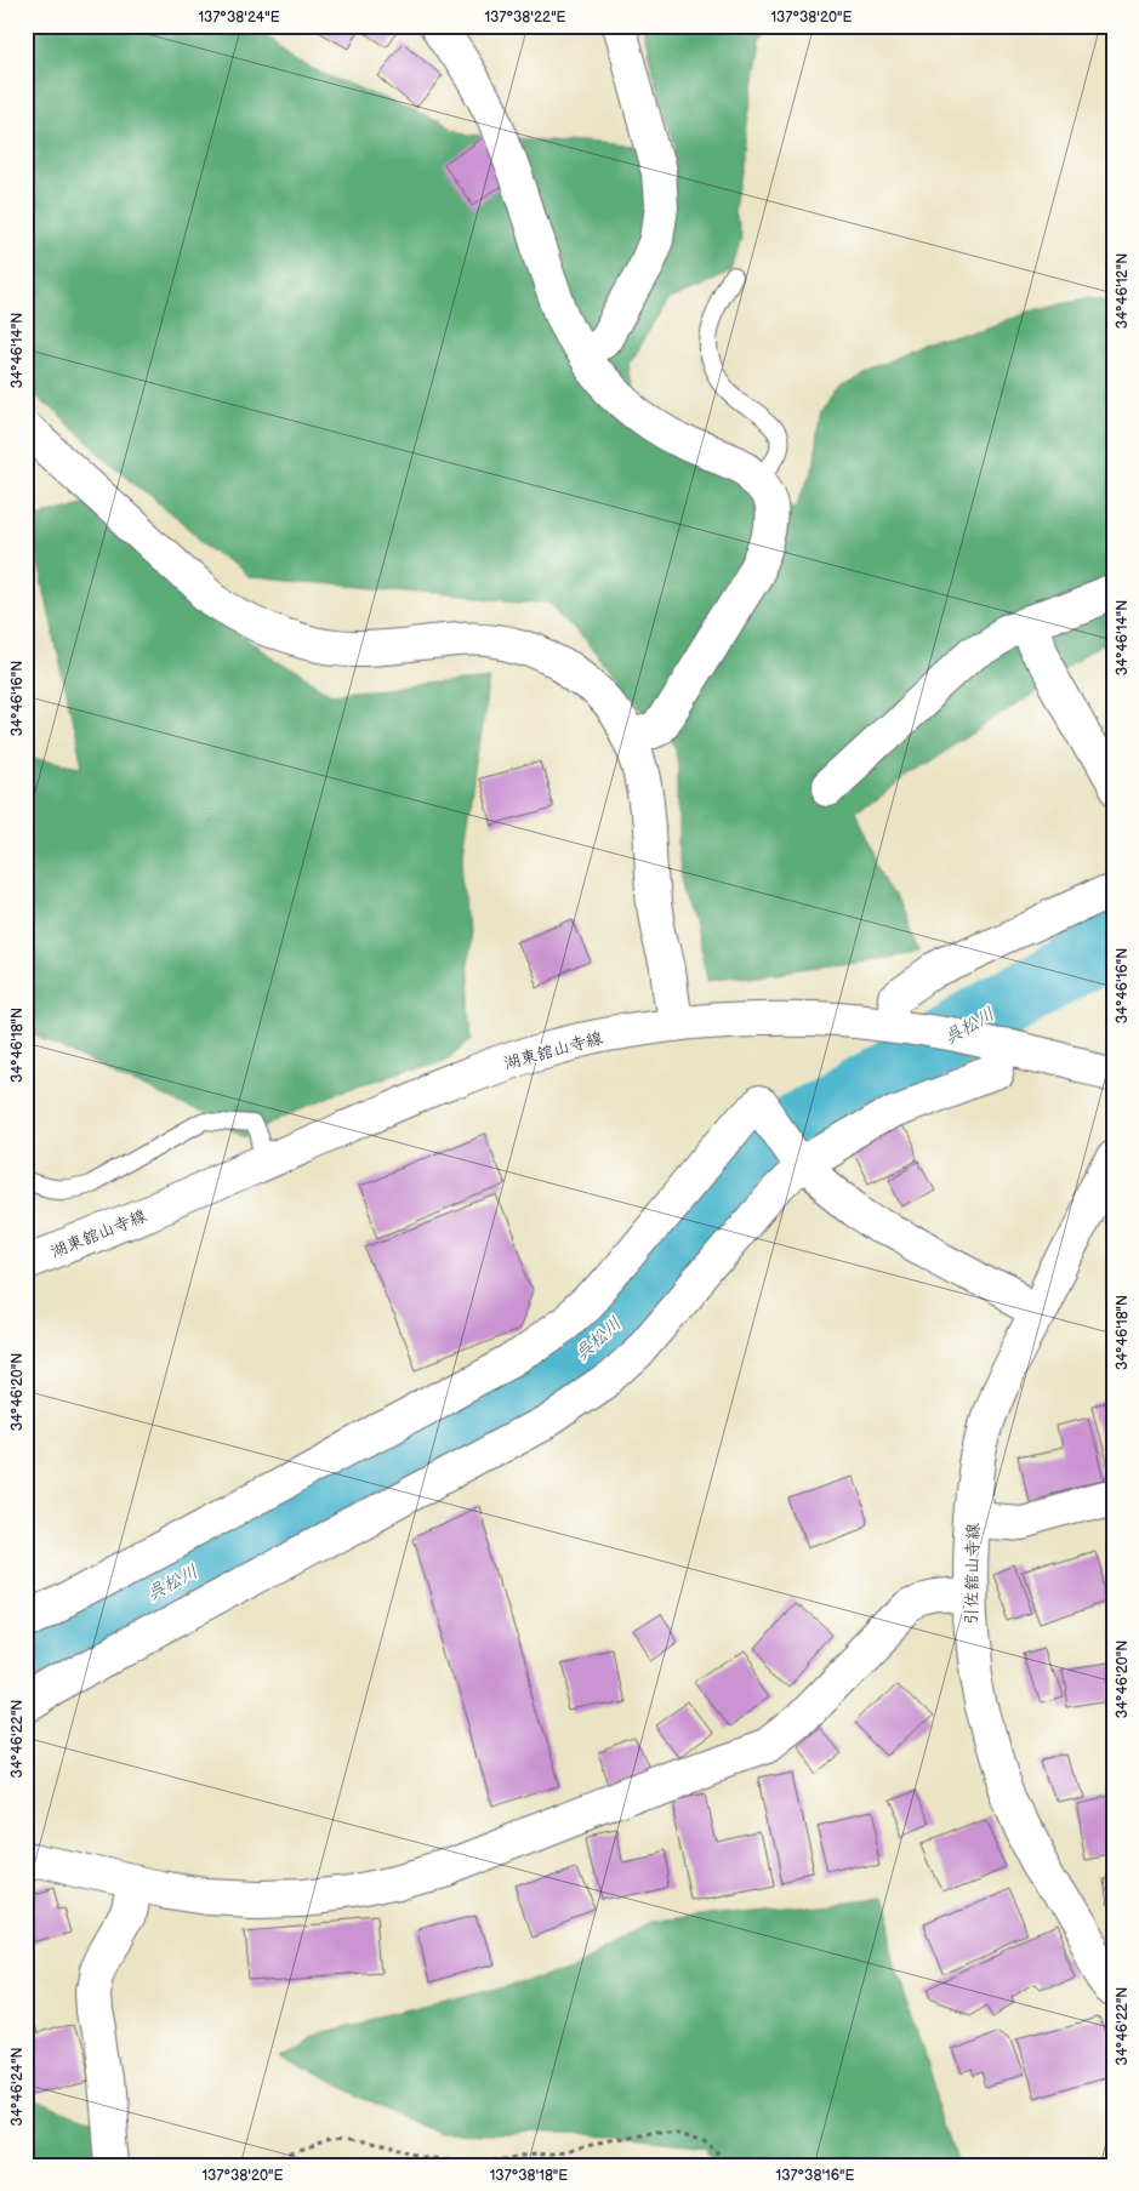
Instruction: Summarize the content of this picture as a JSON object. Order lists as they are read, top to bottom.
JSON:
{
  "streets": {
    "street": ["湖東舘山寺線", "引佐舘山寺線"]
  },
  "water": ["呉松川"],
  "coordinates": [
    "137°38'24\"E",
    "137°38'22\"E",
    "137°38'20\"E",
    "34°46'12\"N",
    "34°46'14\"N",
    "34°46'16\"N",
    "34°46'18\"N",
    "34°46'20\"N",
    "34°46'22\"N",
    "34°46'24\"N",
    "137°38'18\"E",
    "137°38'16\"E"
  ]
}
